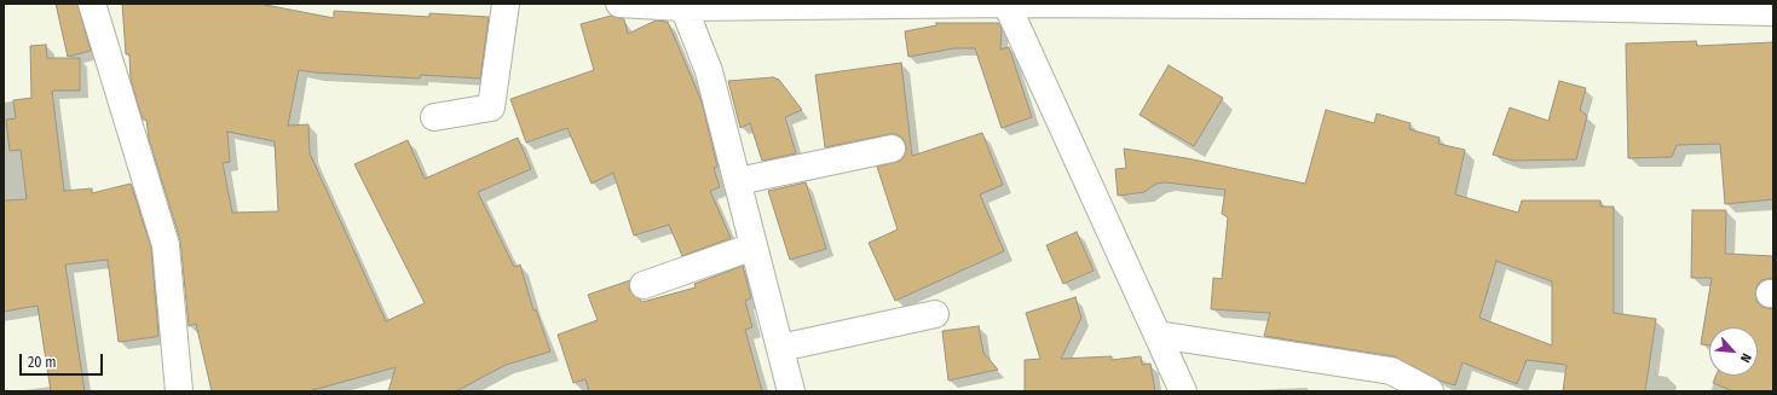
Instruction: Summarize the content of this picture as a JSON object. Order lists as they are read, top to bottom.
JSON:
{
  "scale_bar": "20 m",
  "north": "bottom right"
}
